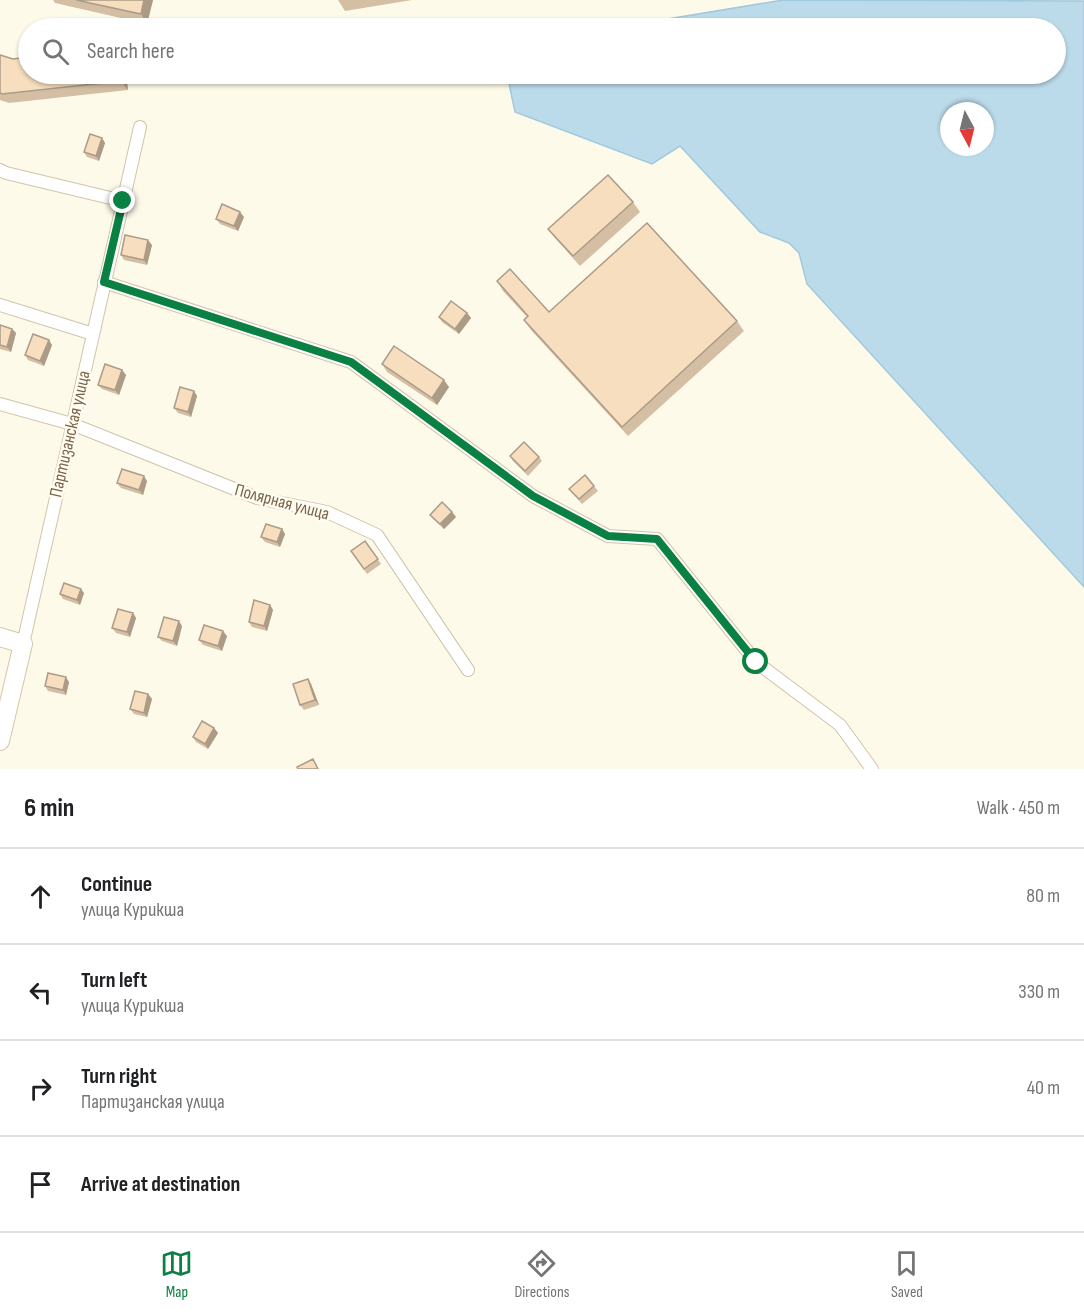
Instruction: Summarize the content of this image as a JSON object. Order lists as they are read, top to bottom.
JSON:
{
  "streets": {
    "street": ["Партизанская улица", "Полярная улица"]
  },
  "crossings": [
    ["Партизанская улица", "Полярная улица"]
  ],
  "north": "bottom",
  "page": {
    "search": "Search here",
    "heading": ["6 min", "Walk · 450 m"],
    "list": [
      ["Continue", "улица Курикша", "80 m"],
      ["Turn left", "улица Курикша", "330 m"],
      ["Turn right", "Партизанская улица", "40 m"],
      "Arrive at destination"
    ],
    "nav": ["Map", "Directions", "Saved"]
  }
}
